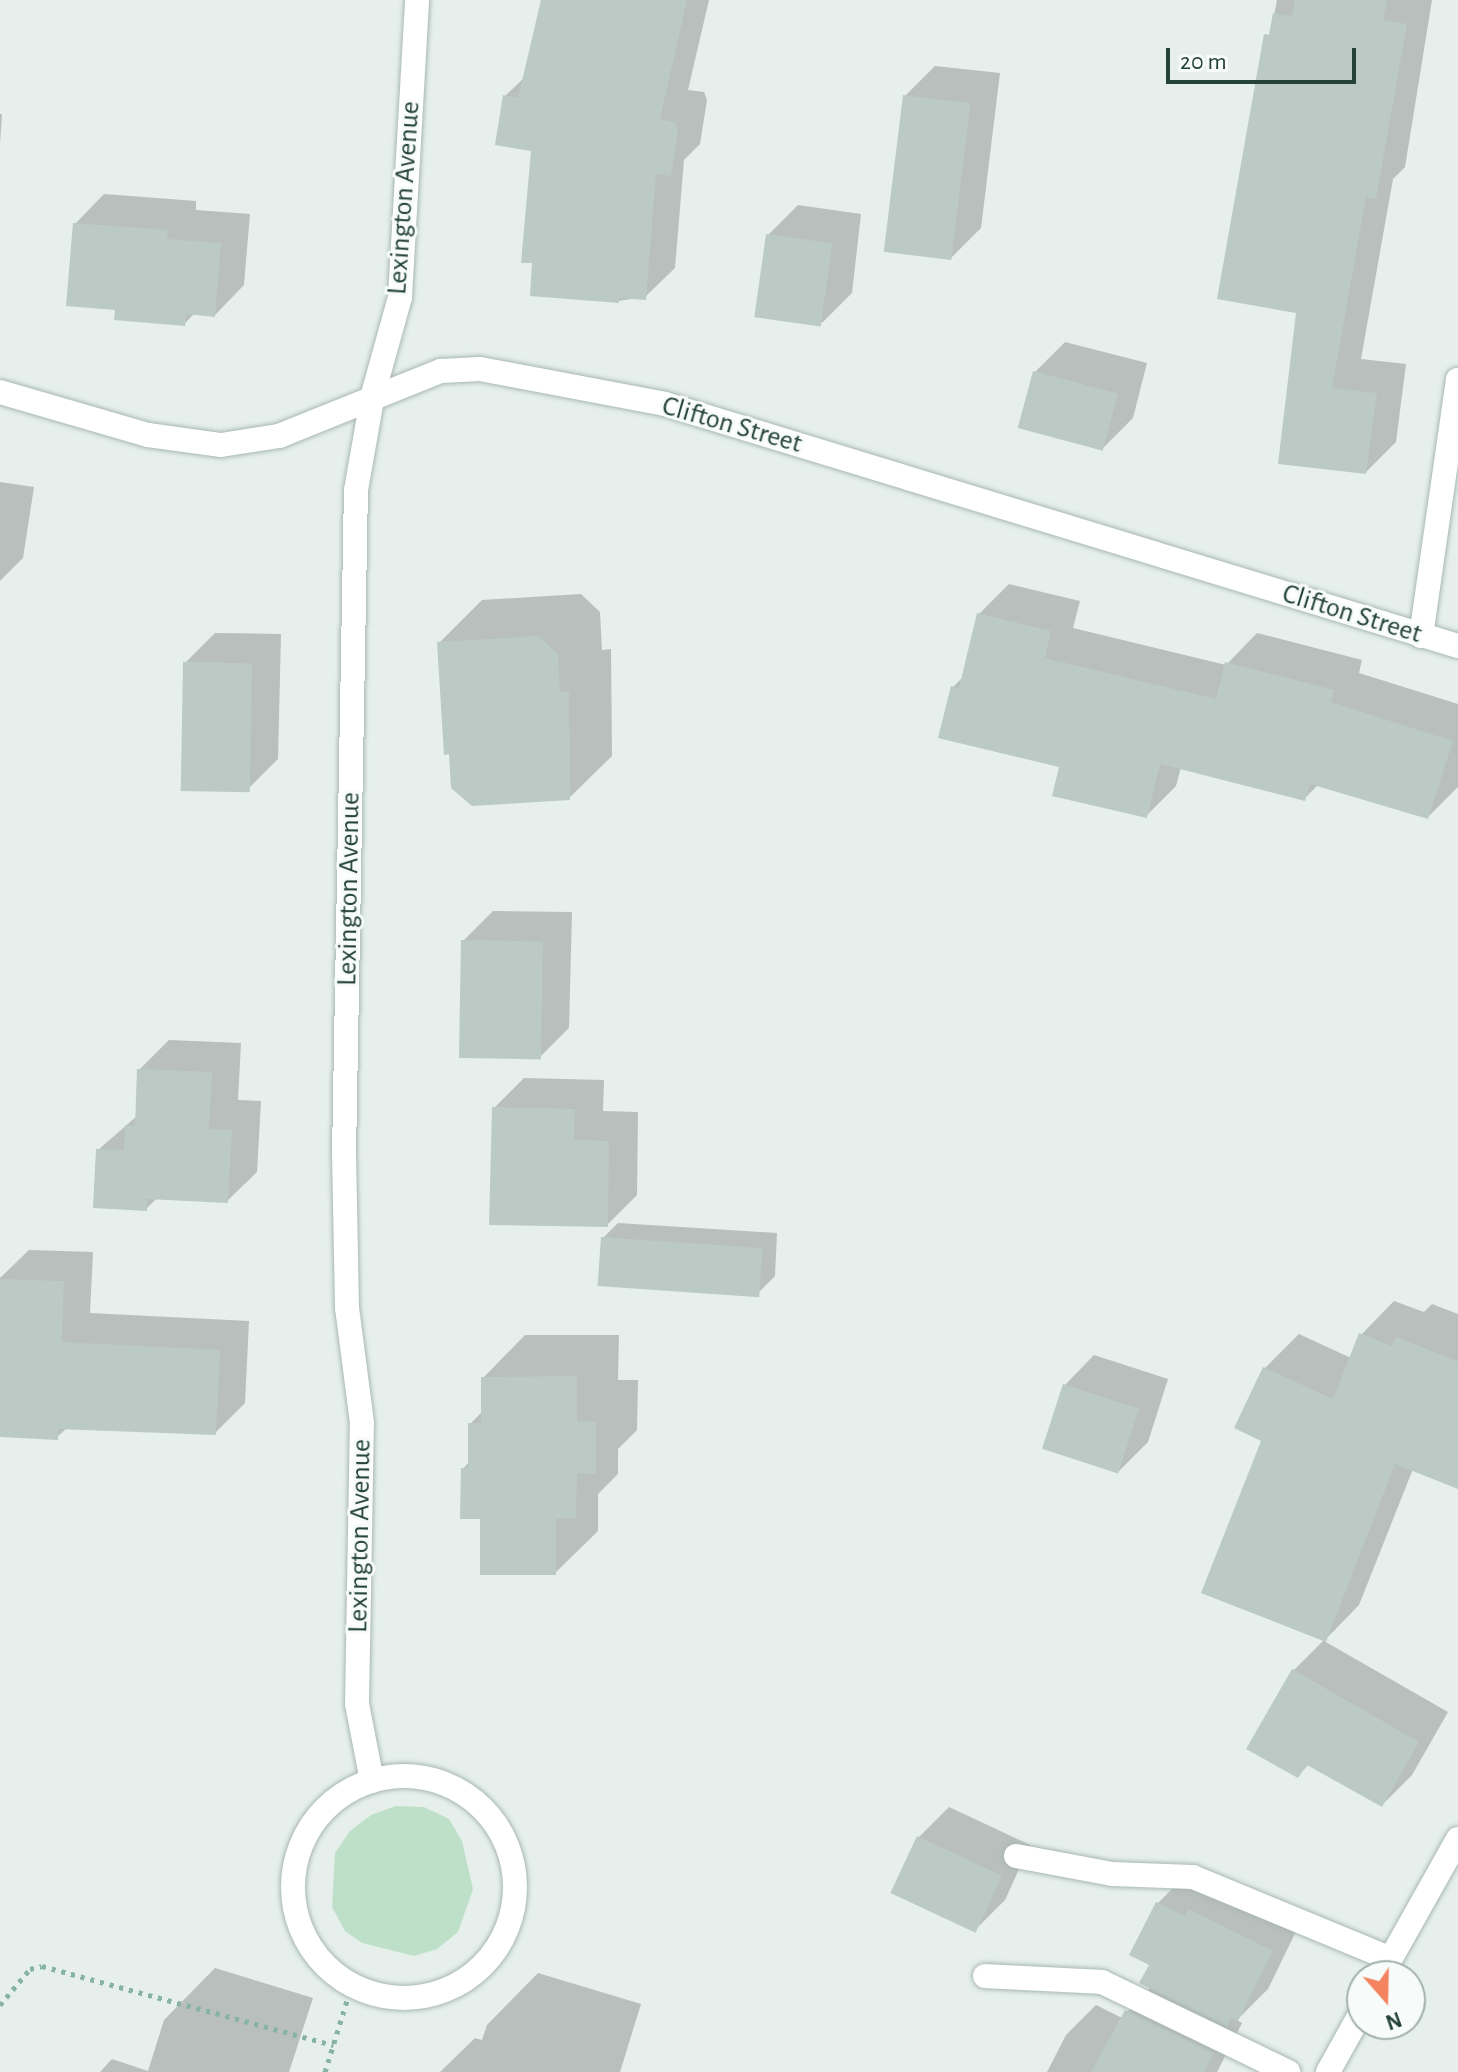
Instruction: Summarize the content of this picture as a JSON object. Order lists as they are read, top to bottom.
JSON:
{
  "streets": {
    "street": ["Lexington Avenue", "Clifton Street"]
  },
  "crossings": [
    ["Lexington Avenue", "Clifton Street"]
  ],
  "scale_bar": "20 m",
  "north": "bottom"
}
